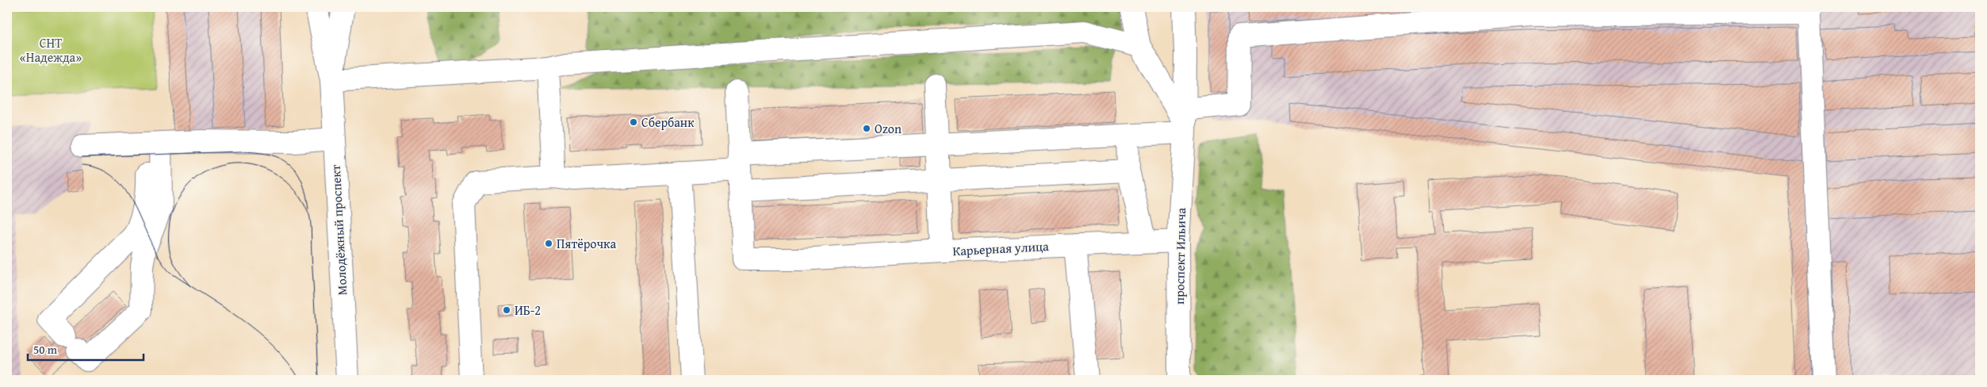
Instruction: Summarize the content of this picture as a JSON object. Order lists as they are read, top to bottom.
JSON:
{
  "streets": {
    "street": ["Молодёжный проспект", "Карьерная улица", "проспект Ильича"]
  },
  "crossings": [
    ["Карьерная улица", "проспект Ильича"]
  ],
  "parks": ["СНТ «Надежда»"],
  "places": [
    "Сбербанк",
    "Ozon",
    "Пятёрочка",
    "ИБ-2"
  ],
  "scale_bar": "50 m"
}
